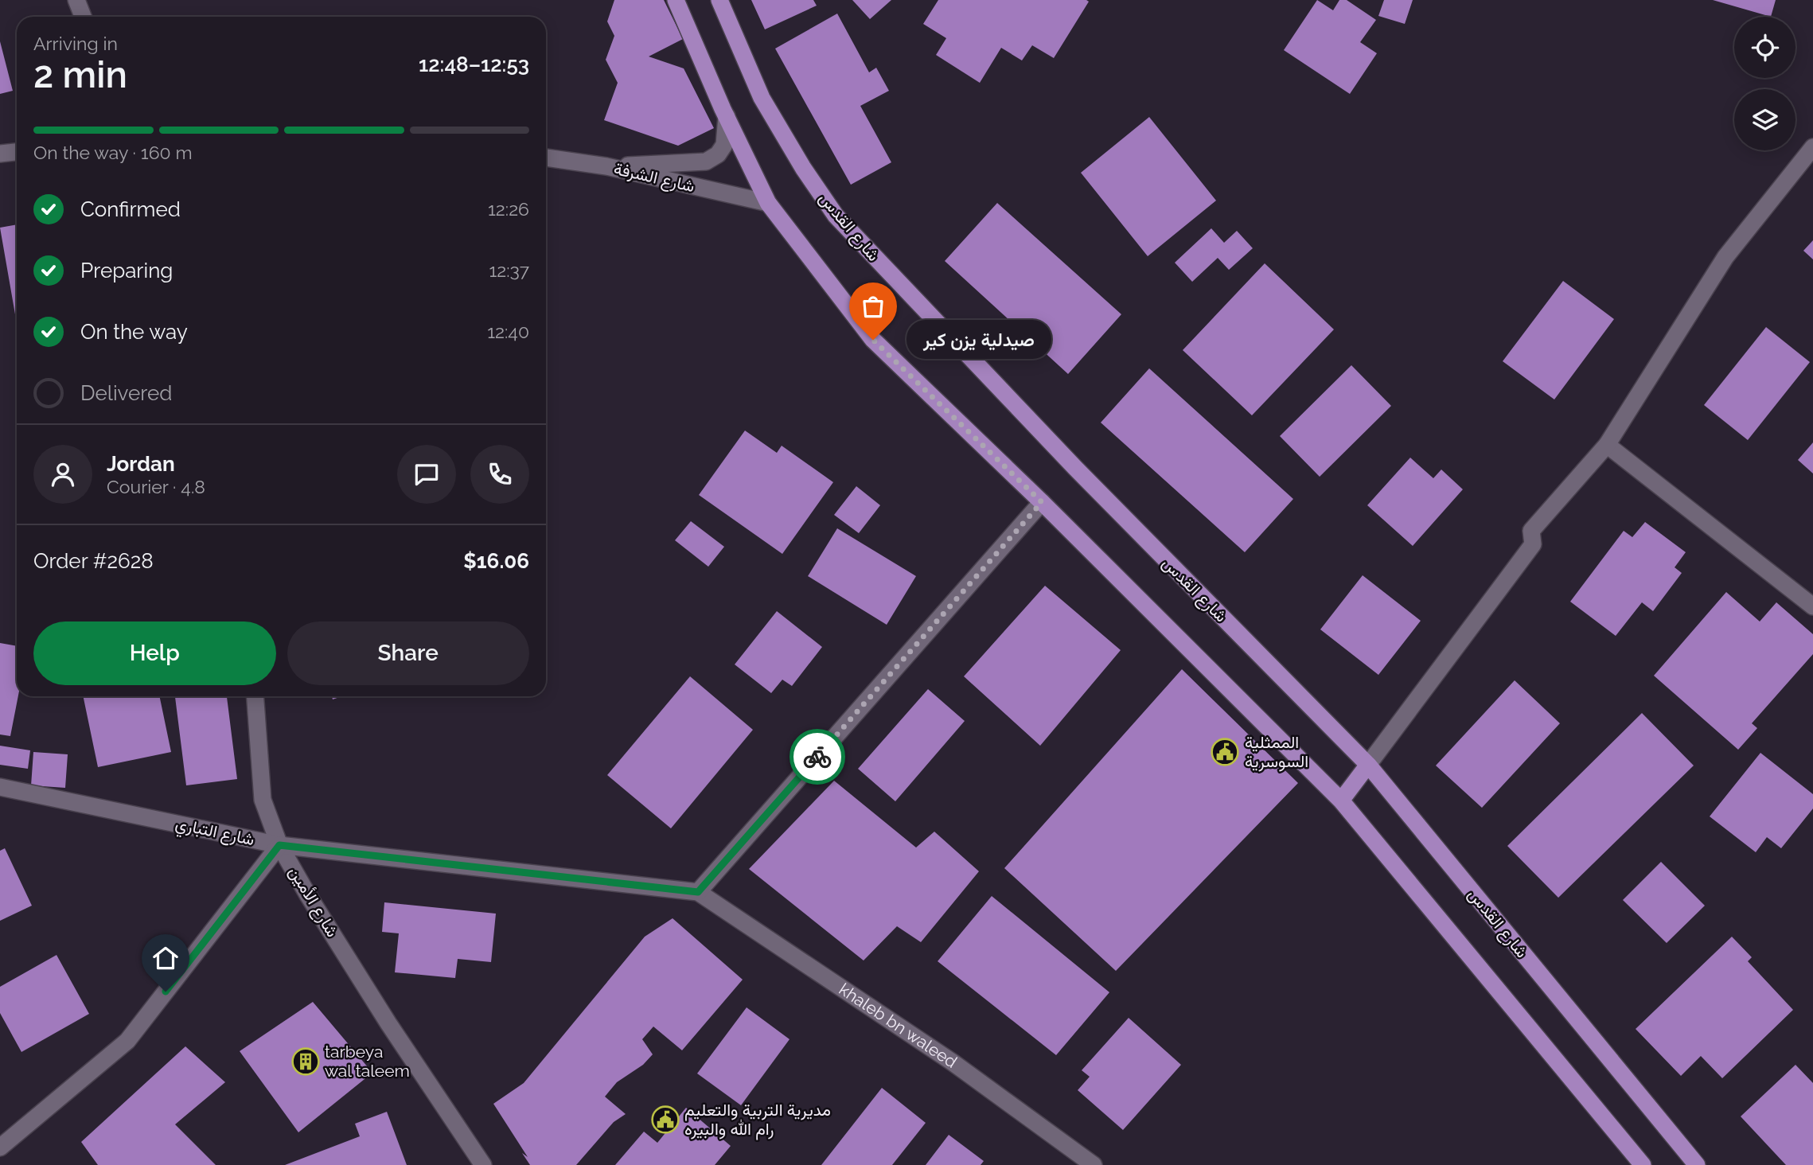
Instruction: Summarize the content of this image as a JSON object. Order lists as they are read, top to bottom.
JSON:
{
  "streets": {
    "main road": ["شارع القدس"],
    "street": [
      "شارع الشرفة",
      "شارع التباري",
      "شارع الأمين",
      "khaleb bn waleed"
    ]
  },
  "crossings": [
    ["شارع التباري", "شارع الأمين"],
    ["شارع التباري", "khaleb bn waleed"]
  ],
  "places": {
    "other": ["صيدلية يزن كير"],
    "public building": ["الممثلية السوسرية", "مديرية التربية والتعليم رام الله والبيره"],
    "building": ["tarbeya wal taleem"]
  },
  "page": {
    "heading": ["2 min", "Arriving in", "12:48–12:53"],
    "panel": [
      "Jordan",
      "Courier · 4.8",
      "Order #2628",
      "$16.06"
    ],
    "bar": "On the way · 160 m",
    "list": [
      ["Confirmed", "12:26"],
      ["Preparing", "12:37"],
      ["On the way", "12:40"],
      "Delivered"
    ],
    "bubble": "صيدلية يزن كير",
    "buttons": ["Help", "Share"]
  }
}
